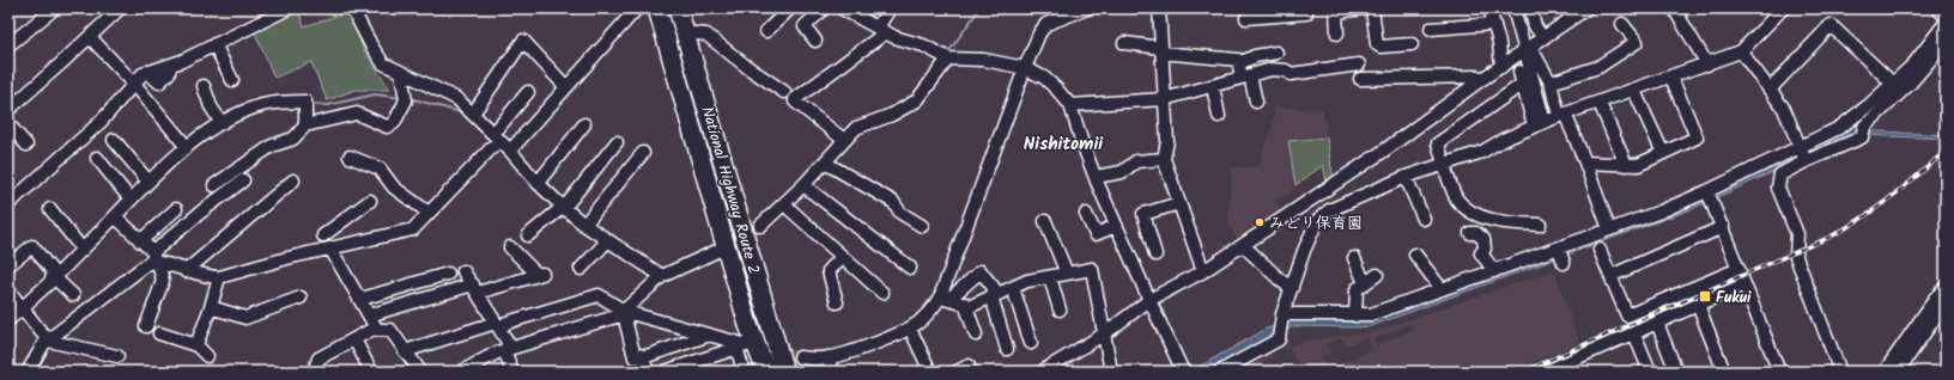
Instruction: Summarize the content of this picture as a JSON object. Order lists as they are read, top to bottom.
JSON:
{
  "streets": {
    "highway": ["National Highway Route 2"]
  },
  "districts": ["Nishitomii"],
  "places": {
    "other": ["みどり保育園"],
    "transit": ["Fukui"]
  }
}
